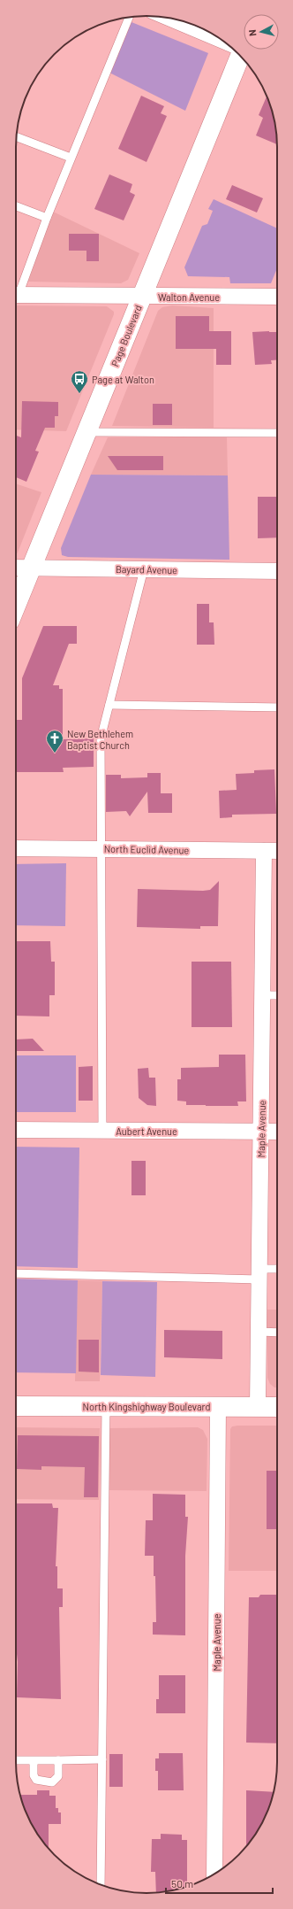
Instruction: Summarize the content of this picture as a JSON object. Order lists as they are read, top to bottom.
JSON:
{
  "streets": {
    "main road": ["Page Boulevard", "North Kingshighway Boulevard"],
    "street": [
      "Walton Avenue",
      "Bayard Avenue",
      "North Euclid Avenue",
      "Maple Avenue",
      "Aubert Avenue"
    ]
  },
  "crossings": [
    ["Walton Avenue", "Page Boulevard"],
    ["Page Boulevard", "Bayard Avenue"],
    ["North Euclid Avenue", "Maple Avenue"],
    ["Maple Avenue", "Aubert Avenue"],
    ["Maple Avenue", "North Kingshighway Boulevard"]
  ],
  "places": {
    "bus stop": ["Page at Walton"],
    "church": ["New Bethlehem Baptist Church"]
  },
  "scale_bar": "50 m",
  "north": "left"
}
